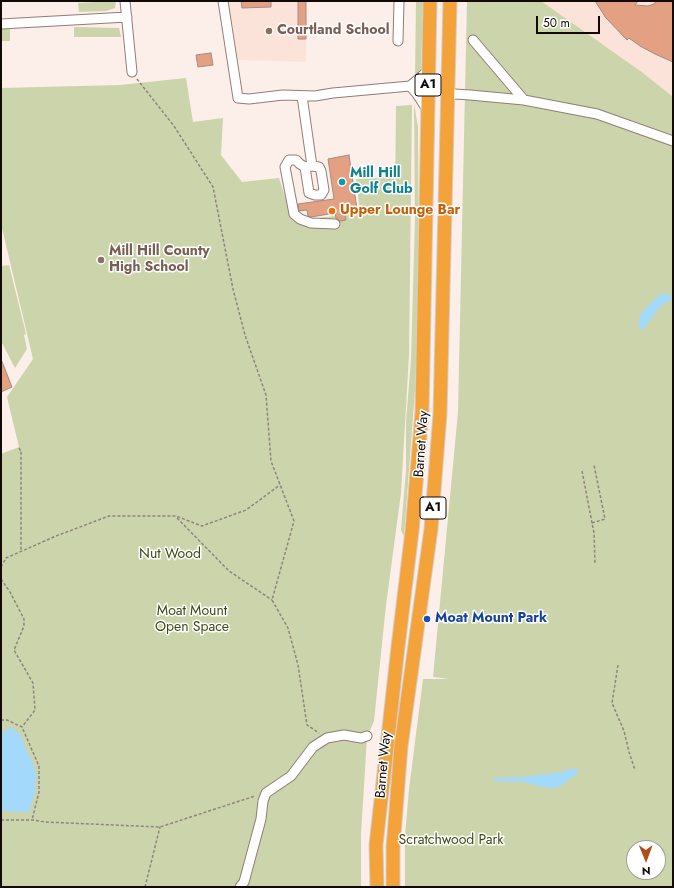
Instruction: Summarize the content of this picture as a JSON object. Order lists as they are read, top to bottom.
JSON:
{
  "streets": {
    "highway": ["A1", "Barnet Way"]
  },
  "parks": ["Nut Wood", "Moat Mount Open Space", "Scratchwood Park"],
  "places": [
    "Courtland School",
    "Mill Hill Golf Club",
    "Upper Lounge Bar",
    "Mill Hill County High School",
    "Moat Mount Park"
  ],
  "scale_bar": "50 m",
  "north": "bottom"
}
